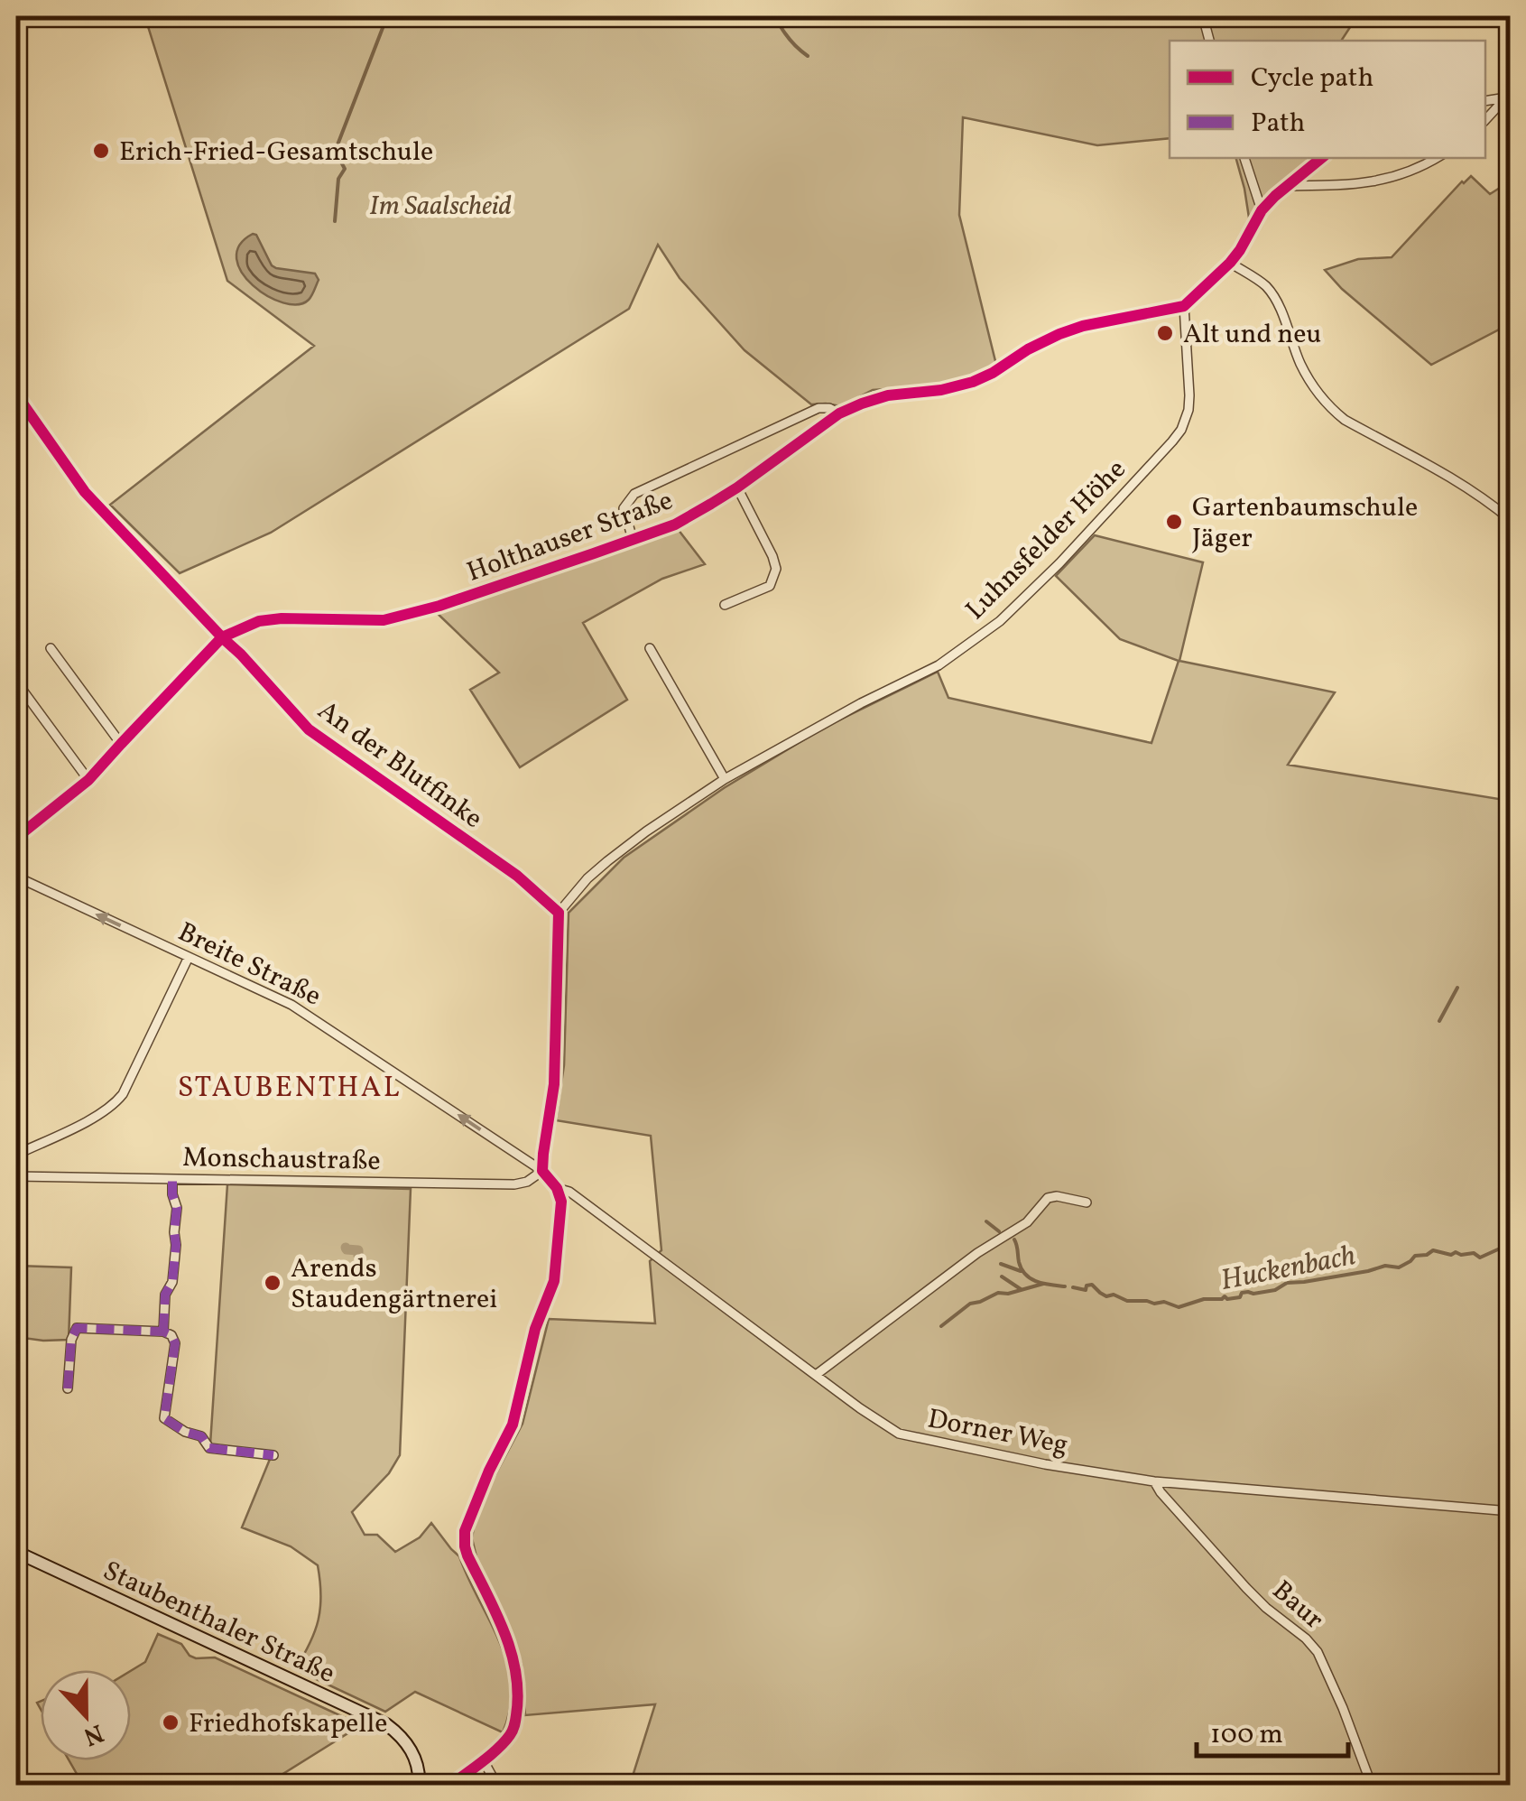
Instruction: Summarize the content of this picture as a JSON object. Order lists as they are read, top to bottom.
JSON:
{
  "streets": {
    "main road": ["Staubenthaler Straße"],
    "street": [
      "Holthauser Straße",
      "Luhnsfelder Höhe",
      "An der Blutfinke",
      "Breite Straße",
      "Monschaustraße",
      "Dorner Weg",
      "Baur"
    ]
  },
  "crossings": [
    ["Holthauser Straße", "Luhnsfelder Höhe"],
    ["Holthauser Straße", "An der Blutfinke"],
    ["Luhnsfelder Höhe", "An der Blutfinke"],
    ["Breite Straße", "Monschaustraße"],
    ["Breite Straße", "Dorner Weg"],
    ["Dorner Weg", "Baur"]
  ],
  "one_way": ["Breite Straße"],
  "districts": ["STAUBENTHAL"],
  "water": ["Huckenbach"],
  "parks": ["Im Saalscheid"],
  "places": [
    "Erich-Fried-Gesamtschule",
    "Alt und neu",
    "Gartenbaumschule Jäger",
    "Arends Staudengärtnerei",
    "Friedhofskapelle"
  ],
  "legend": ["Cycle path", "Path"],
  "scale_bar": "100 m",
  "north": "bottom"
}
